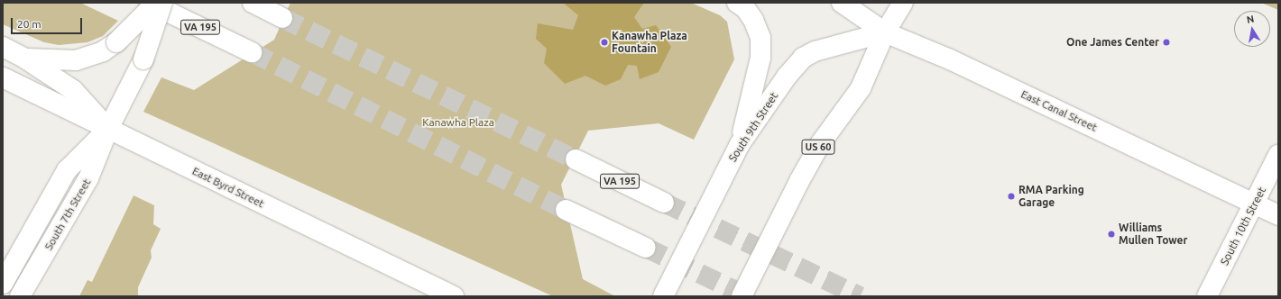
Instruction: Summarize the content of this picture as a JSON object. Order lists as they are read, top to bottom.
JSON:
{
  "streets": {
    "main road": [
      "VA 195",
      "East Canal Street",
      "South 9th Street",
      "US 60",
      "East Byrd Street",
      "South 7th Street",
      "South 10th Street"
    ]
  },
  "crossings": [
    ["East Canal Street", "South 9th Street"],
    ["East Canal Street", "US 60"],
    ["East Canal Street", "South 10th Street"],
    ["South 9th Street", "US 60"],
    ["East Byrd Street", "South 7th Street"]
  ],
  "parks": ["Kanawha Plaza"],
  "places": [
    "Kanawha Plaza Fountain",
    "One James Center",
    "RMA Parking Garage",
    "Williams Mullen Tower"
  ],
  "scale_bar": "20 m",
  "north": "top"
}
